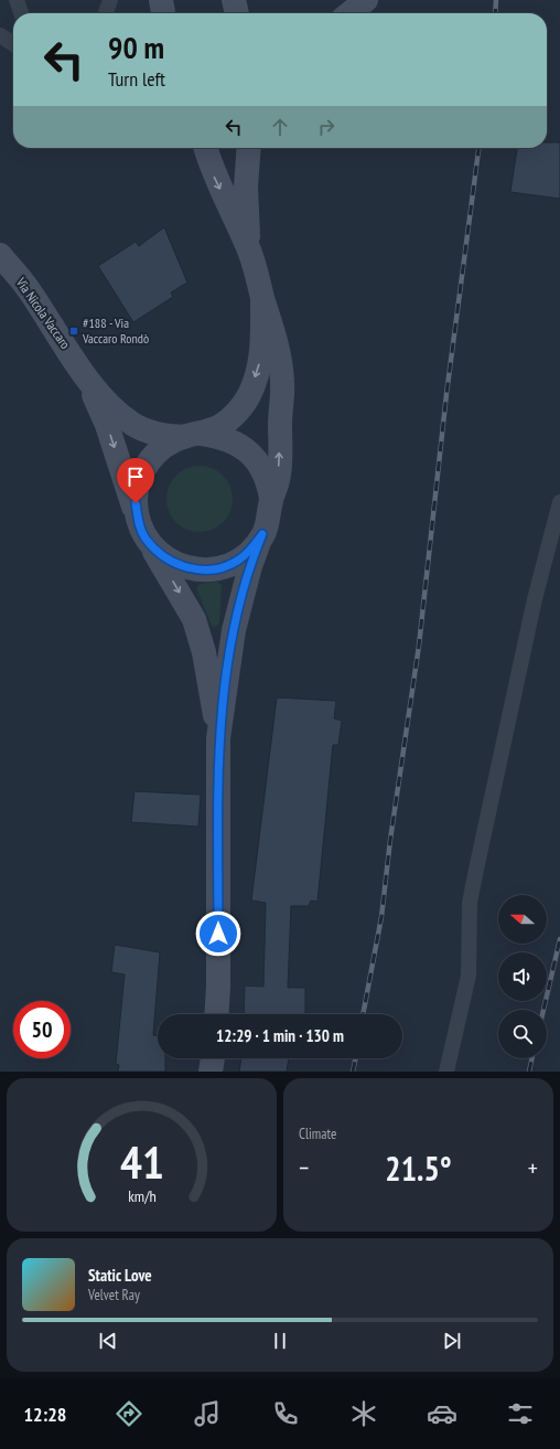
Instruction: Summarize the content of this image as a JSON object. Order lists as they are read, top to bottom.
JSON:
{
  "streets": {
    "main road": ["Via Nicola Vaccaro"]
  },
  "places": {
    "transit": ["#188 - Via Vaccaro Rondò"]
  },
  "north": "left",
  "page": {
    "turn": ["90 m", "Turn left"],
    "limit": "50",
    "trip": "12:29 · 1 min · 130 m",
    "tile": "Climate",
    "heat": ["−", "21.5°", "+"],
    "song": ["Static Love", "Velvet Ray"],
    "tabs": "12:28",
    "gauge": ["41", "km/h"]
  }
}
